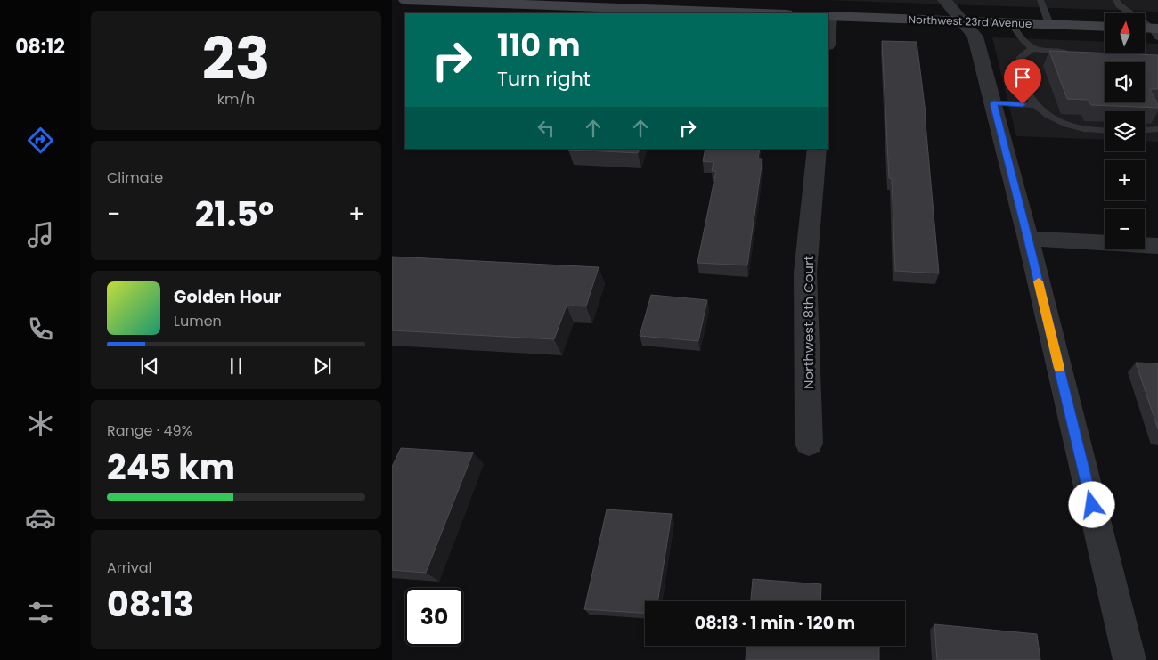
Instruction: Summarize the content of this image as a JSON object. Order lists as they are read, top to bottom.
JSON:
{
  "streets": {
    "main road": ["Northwest 23rd Avenue"],
    "street": ["Northwest 8th Court"]
  },
  "north": "top",
  "page": {
    "tabs": "08:12",
    "tile": [
      ["23", "km/h"],
      "Climate",
      ["Range · 49%", "245 km"],
      ["Arrival", "08:13"]
    ],
    "map_buttons": ["+", "−"],
    "turn": ["110 m", "Turn right"],
    "heat": ["−", "21.5°", "+"],
    "song": ["Golden Hour", "Lumen"],
    "limit": "30",
    "trip": "08:13 · 1 min · 120 m"
  }
}
